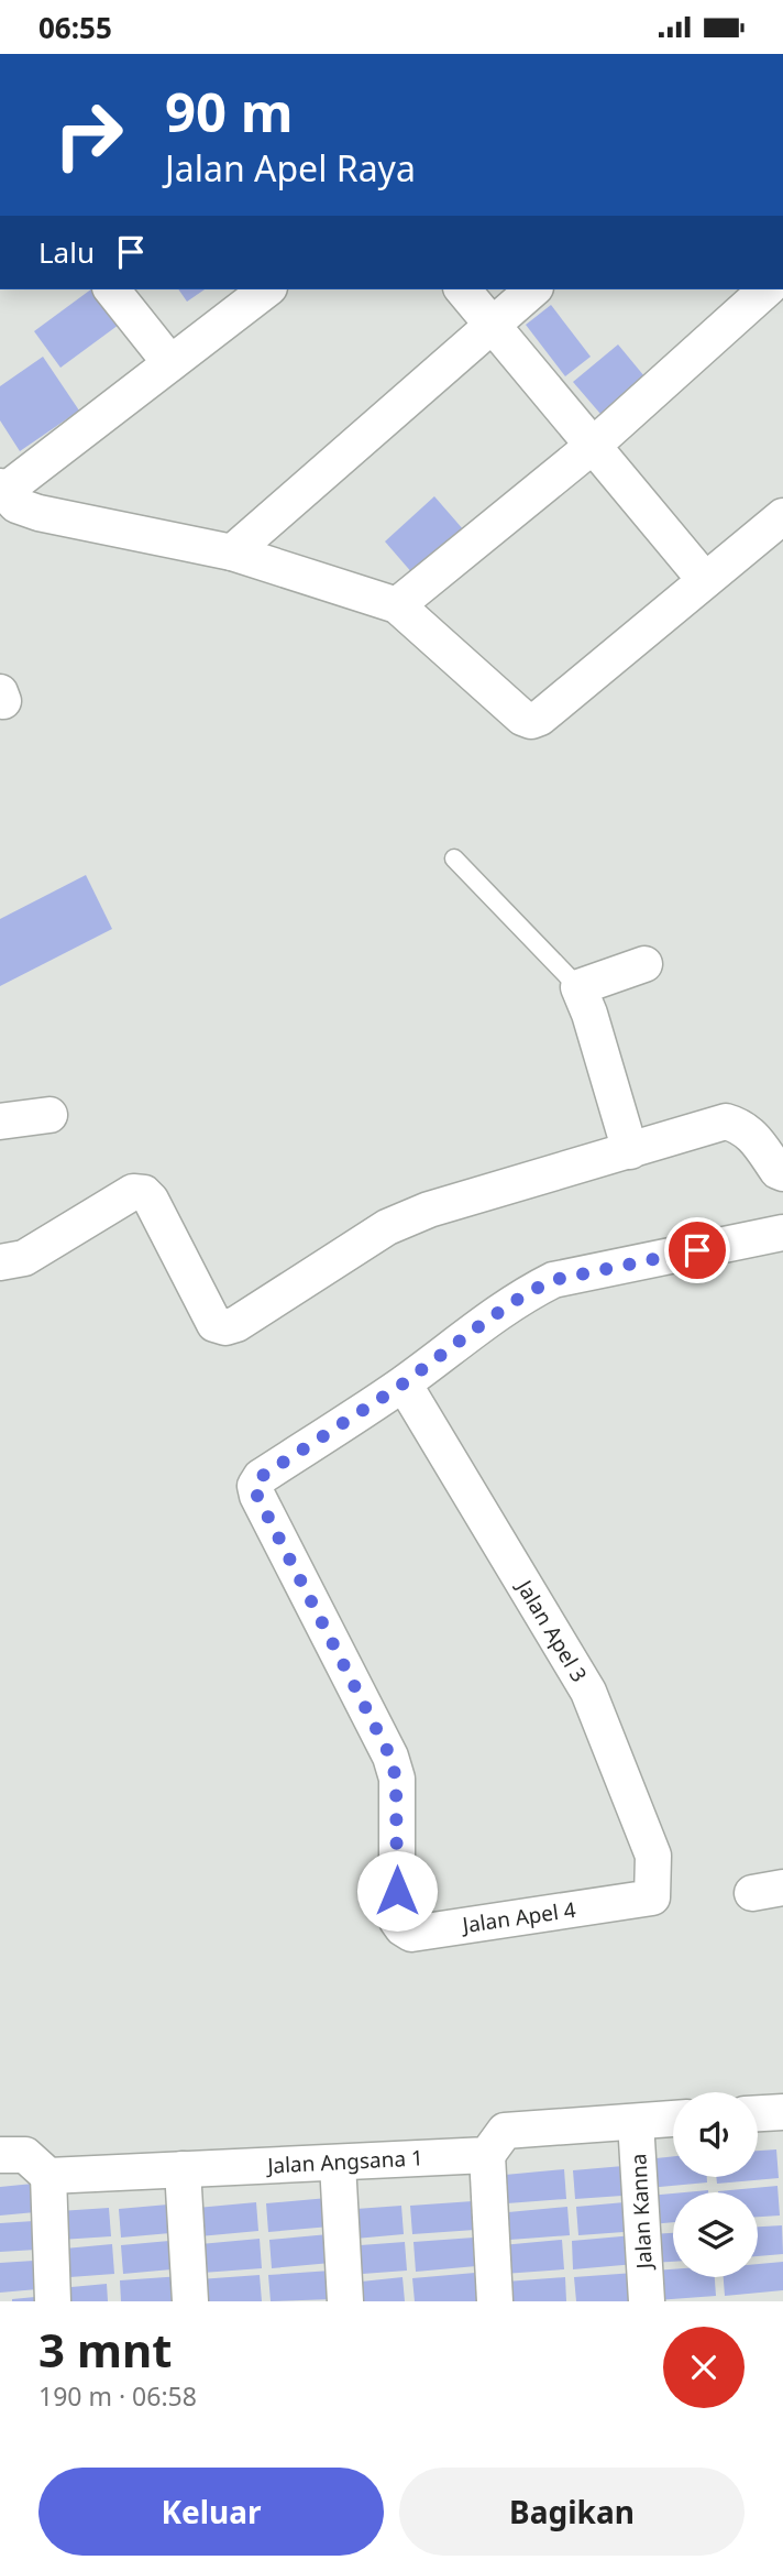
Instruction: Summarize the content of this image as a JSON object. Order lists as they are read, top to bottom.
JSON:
{
  "streets": {
    "street": [
      "Jalan Apel 3",
      "Jalan Apel 4",
      "Jalan Angsana 1",
      "Jalan Kanna"
    ]
  },
  "crossings": [
    ["Jalan Apel 3", "Jalan Apel 4"]
  ],
  "page": {
    "status": "06:55",
    "turn": ["90 m", "Jalan Apel Raya"],
    "then": "Lalu",
    "heading": ["3 mnt", "190 m · 06:58"],
    "buttons": ["Keluar", "Bagikan"]
  }
}
